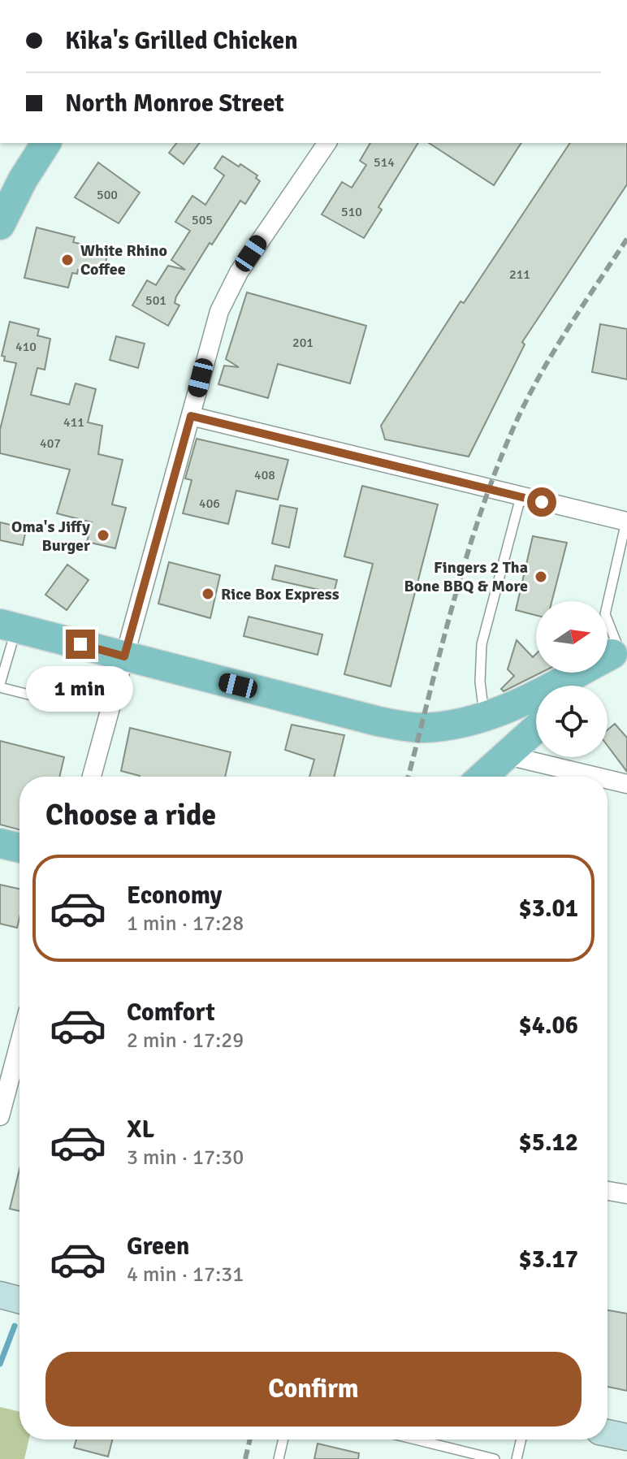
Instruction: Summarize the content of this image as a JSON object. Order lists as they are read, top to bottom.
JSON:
{
  "places": [
    "White Rhino Coffee",
    "Oma's Jiffy Burger",
    "Fingers 2 Tha Bone BBQ & More",
    "Rice Box Express"
  ],
  "house_numbers": [
    "514",
    "500",
    "510",
    "505",
    "211",
    "501",
    "201",
    "410",
    "411",
    "407",
    "408",
    "406"
  ],
  "north": "right",
  "page": {
    "banner": ["Kika's Grilled Chicken", "North Monroe Street"],
    "bubble": "1 min",
    "heading": "Choose a ride",
    "list": [
      {
        "name": "Economy",
        "note": "1 min · 17:28",
        "value": "$3.01"
      },
      {
        "name": "Comfort",
        "note": "2 min · 17:29",
        "value": "$4.06"
      },
      {
        "name": "XL",
        "note": "3 min · 17:30",
        "value": "$5.12"
      },
      {
        "name": "Green",
        "note": "4 min · 17:31",
        "value": "$3.17"
      }
    ],
    "buttons": "Confirm"
  }
}
